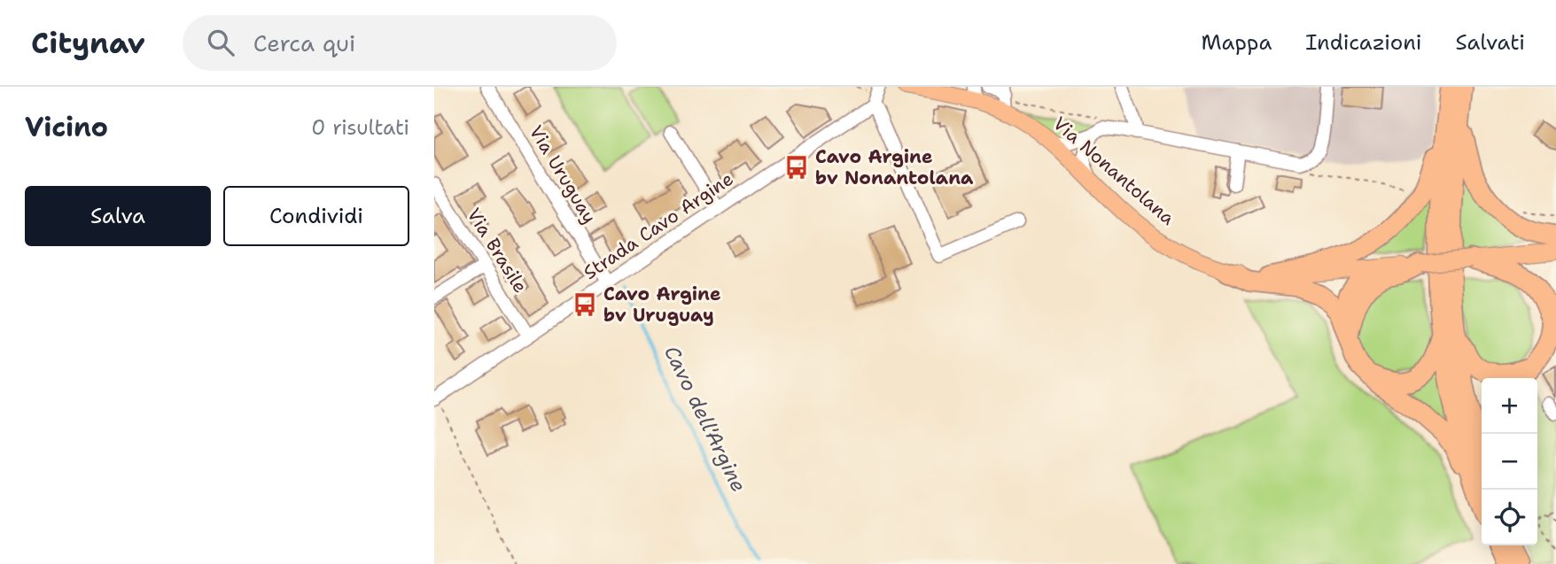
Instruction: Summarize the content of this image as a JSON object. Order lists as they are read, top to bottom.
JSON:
{
  "streets": {
    "main road": ["Via Nonantolana"],
    "street": ["Via Uruguay", "Strada Cavo Argine", "Via Brasile"]
  },
  "crossings": [
    ["Via Uruguay", "Strada Cavo Argine"],
    ["Strada Cavo Argine", "Via Brasile"]
  ],
  "water": ["Cavo dell'Argine"],
  "places": {
    "bus stop": ["Cavo Argine bv Nonantolana", "Cavo Argine bv Uruguay"]
  },
  "page": {
    "header": "Citynav",
    "search": "Cerca qui",
    "nav": ["Mappa", "Indicazioni", "Salvati"],
    "heading": ["Vicino", "0 risultati"],
    "buttons": ["Salva", "Condividi"],
    "map_buttons": ["+", "−"]
  }
}
